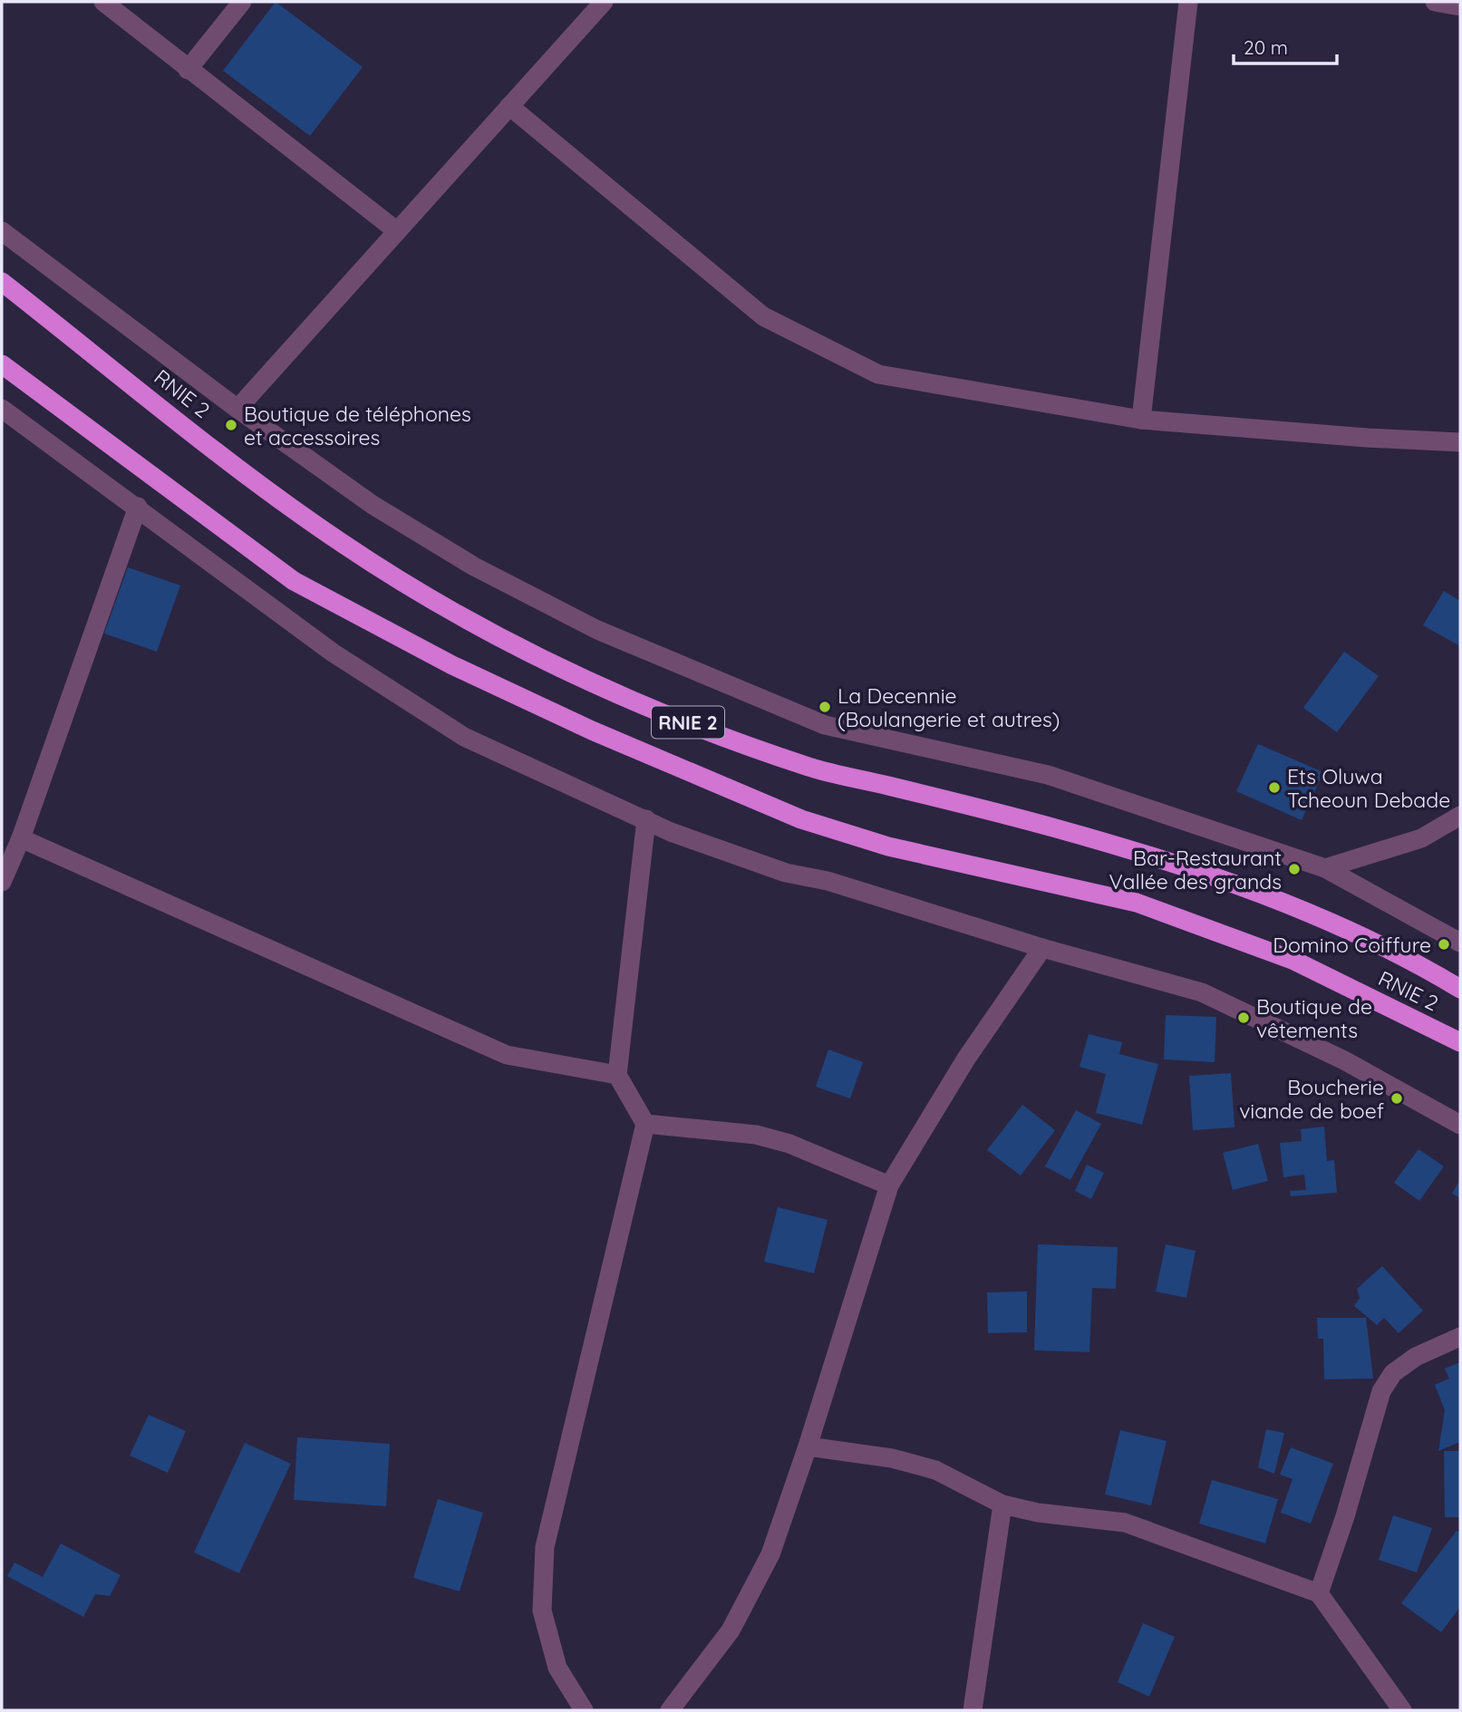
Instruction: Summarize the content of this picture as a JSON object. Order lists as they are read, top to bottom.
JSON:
{
  "streets": {
    "highway": ["RNIE 2"]
  },
  "places": [
    "Boutique de téléphones et accessoires",
    "La Decennie (Boulangerie et autres)",
    "Ets Oluwa Tcheoun Debade",
    "Bar-Restaurant Vallée des grands",
    "Domino Coiffure",
    "Boutique de vêtements",
    "Boucherie viande de boef"
  ],
  "scale_bar": "20 m"
}
